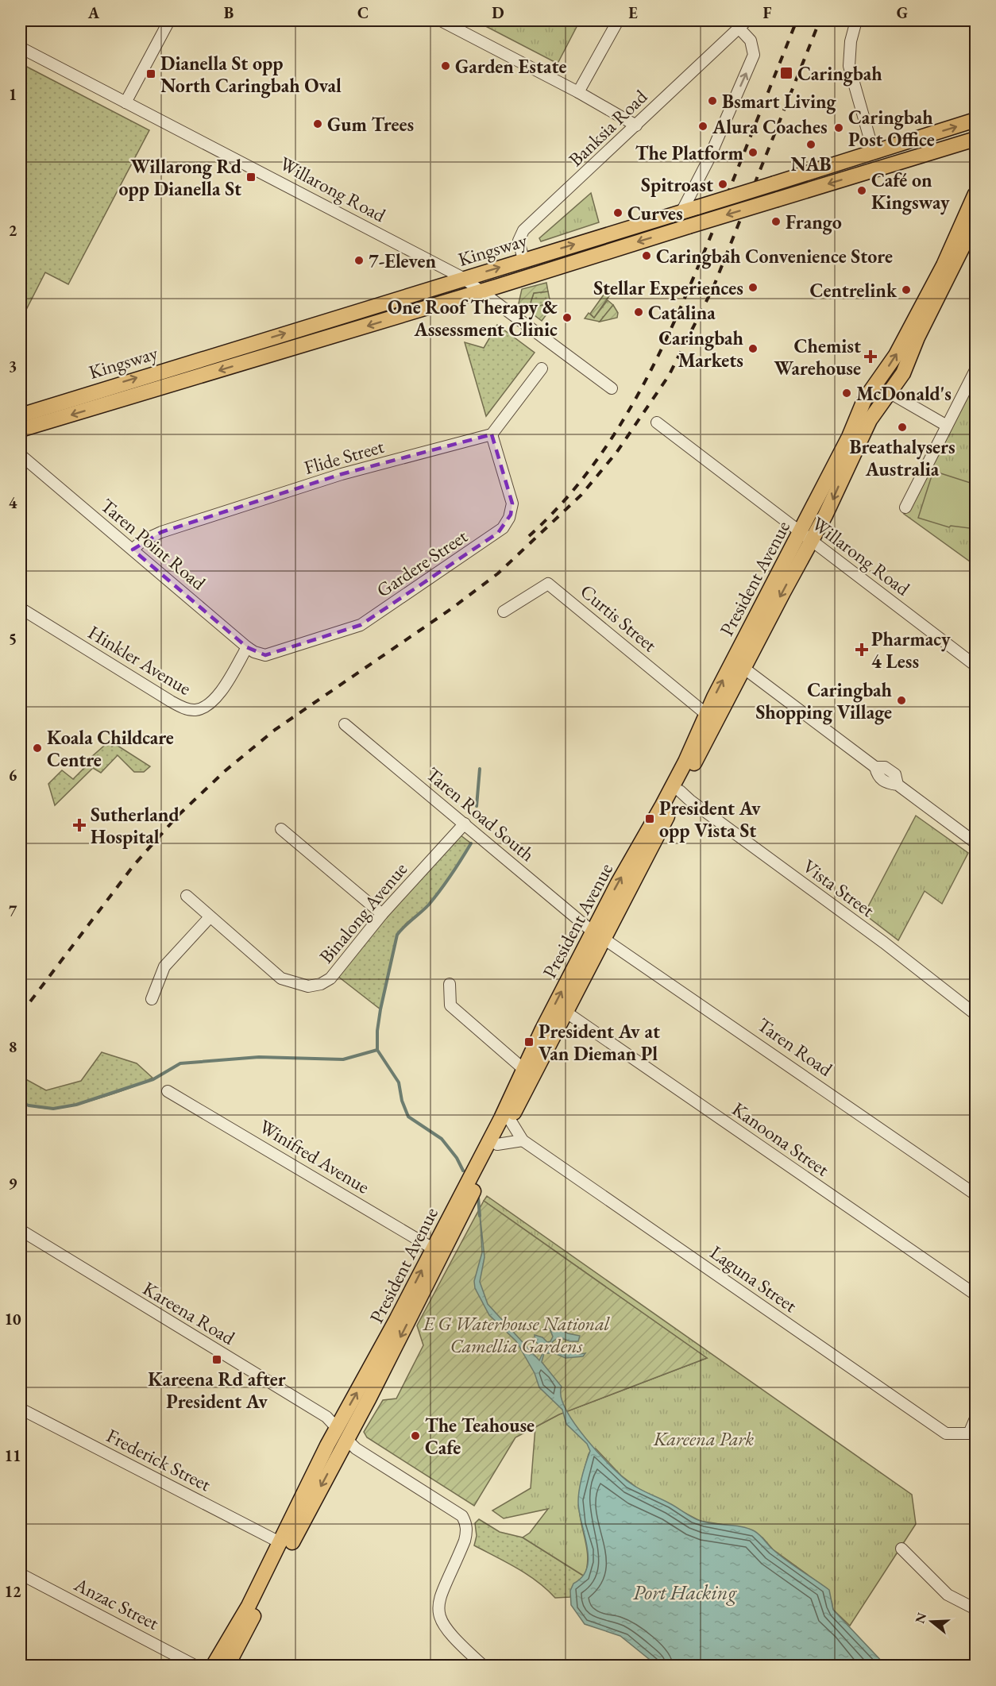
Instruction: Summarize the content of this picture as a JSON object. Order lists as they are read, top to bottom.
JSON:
{
  "streets": {
    "main road": ["Kingsway", "President Avenue"],
    "street": [
      "Banksia Road",
      "Willarong Road",
      "Flide Street",
      "Taren Point Road",
      "Gardere Street",
      "Curtis Street",
      "Hinkler Avenue",
      "Taren Road South",
      "Vista Street",
      "Binalong Avenue",
      "Taren Road",
      "Kanoona Street",
      "Winifred Avenue",
      "Laguna Street",
      "Kareena Road",
      "Frederick Street",
      "Anzac Street"
    ]
  },
  "crossings": [
    ["Banksia Road", "Kingsway"],
    ["Willarong Road", "Kingsway"],
    ["Willarong Road", "President Avenue"],
    ["Flide Street", "Taren Point Road"],
    ["Flide Street", "Gardere Street"],
    ["Taren Point Road", "Gardere Street"],
    ["Taren Point Road", "Hinkler Avenue"],
    ["President Avenue", "Curtis Street"],
    ["President Avenue", "Taren Road South"],
    ["President Avenue", "Vista Street"],
    ["President Avenue", "Taren Road"],
    ["President Avenue", "Kanoona Street"],
    ["President Avenue", "Winifred Avenue"],
    ["President Avenue", "Laguna Street"],
    ["President Avenue", "Kareena Road"],
    ["President Avenue", "Frederick Street"],
    ["Taren Road South", "Binalong Avenue"],
    ["Taren Road South", "Taren Road"]
  ],
  "water": ["Port Hacking"],
  "parks": ["E G Waterhouse National Camellia Gardens", "Kareena Park"],
  "places": {
    "other": [
      "Garden Estate",
      "Bsmart Living",
      "Gum Trees",
      "Alura Coaches",
      "Caringbah Post Office",
      "NAB",
      "The Platform",
      "Spitroast",
      "Café on Kingsway",
      "Curves",
      "Frango",
      "Caringbah Convenience Store",
      "7-Eleven",
      "Stellar Experiences",
      "Centrelink",
      "Catalina",
      "One Roof Therapy & Assessment Clinic",
      "Caringbah Markets",
      "McDonald's",
      "Breathalysers Australia",
      "Caringbah Shopping Village",
      "Koala Childcare Centre",
      "The Teahouse Cafe"
    ],
    "transit": [
      "Caringbah",
      "Dianella St opp North Caringbah Oval",
      "Willarong Rd opp Dianella St",
      "President Av opp Vista St",
      "President Av at Van Dieman Pl",
      "Kareena Rd after President Av"
    ],
    "health": ["Chemist Warehouse", "Pharmacy 4 Less", "Sutherland Hospital"]
  },
  "north": "left",
  "grid": {
    "columns": [
      "A",
      "B",
      "C",
      "D",
      "E",
      "F",
      "G"
    ],
    "rows": [
      "1",
      "2",
      "3",
      "4",
      "5",
      "6",
      "7",
      "8",
      "9",
      "10",
      "11",
      "12"
    ]
  }
}
